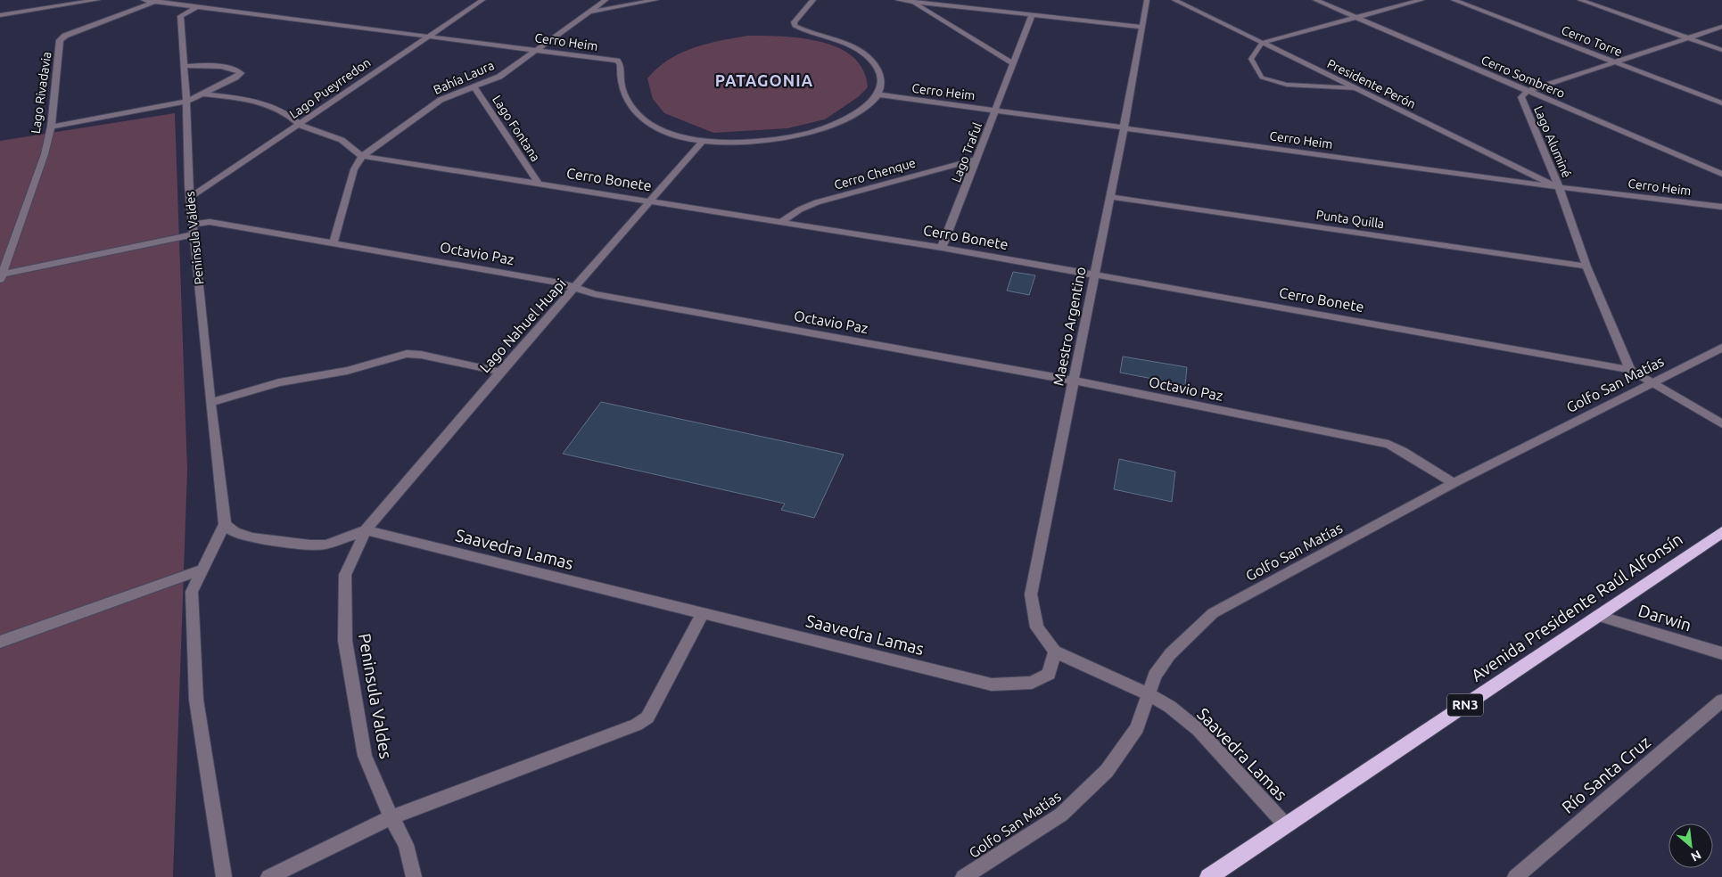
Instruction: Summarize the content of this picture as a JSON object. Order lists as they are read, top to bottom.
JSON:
{
  "streets": {
    "highway": ["Avenida Presidente Raúl Alfonsín", "RN3"],
    "street": [
      "Cerro Torre",
      "Cerro Heim",
      "Cerro Sombrero",
      "Bahía Laura",
      "Presidente Perón",
      "Lago Pueyrredon",
      "Lago Rivadavia",
      "Lago Fontana",
      "Lago Aluminé",
      "Lago Traful",
      "Cerro Chenque",
      "Cerro Bonete",
      "Punta Quilla",
      "Peninsula Valdes",
      "Octavio Paz",
      "Lago Nahuel Huapi",
      "Maestro Argentino",
      "Golfo San Matías",
      "Saavedra Lamas",
      "Darwin",
      "Río Santa Cruz"
    ]
  },
  "crossings": [
    ["Cerro Torre", "Lago Aluminé"],
    ["Cerro Heim", "Bahía Laura"],
    ["Cerro Heim", "Presidente Perón"],
    ["Cerro Heim", "Lago Pueyrredon"],
    ["Cerro Heim", "Lago Aluminé"],
    ["Cerro Heim", "Lago Traful"],
    ["Cerro Heim", "Peninsula Valdes"],
    ["Cerro Heim", "Lago Nahuel Huapi"],
    ["Cerro Heim", "Maestro Argentino"],
    ["Cerro Sombrero", "Lago Aluminé"],
    ["Bahía Laura", "Lago Fontana"],
    ["Bahía Laura", "Cerro Bonete"],
    ["Bahía Laura", "Octavio Paz"],
    ["Presidente Perón", "Lago Aluminé"],
    ["Lago Pueyrredon", "Peninsula Valdes"],
    ["Lago Rivadavia", "Octavio Paz"],
    ["Lago Fontana", "Cerro Bonete"],
    ["Lago Aluminé", "Cerro Bonete"],
    ["Lago Aluminé", "Punta Quilla"],
    ["Lago Traful", "Cerro Chenque"],
    ["Lago Traful", "Cerro Bonete"],
    ["Cerro Chenque", "Cerro Bonete"],
    ["Cerro Bonete", "Lago Nahuel Huapi"],
    ["Cerro Bonete", "Maestro Argentino"],
    ["Cerro Bonete", "Golfo San Matías"],
    ["Punta Quilla", "Maestro Argentino"],
    ["Peninsula Valdes", "Octavio Paz"],
    ["Peninsula Valdes", "Lago Nahuel Huapi"],
    ["Peninsula Valdes", "Saavedra Lamas"],
    ["Octavio Paz", "Lago Nahuel Huapi"],
    ["Octavio Paz", "Maestro Argentino"],
    ["Octavio Paz", "Golfo San Matías"],
    ["Lago Nahuel Huapi", "Saavedra Lamas"],
    ["Maestro Argentino", "Saavedra Lamas"],
    ["Golfo San Matías", "Saavedra Lamas"],
    ["Saavedra Lamas", "Avenida Presidente Raúl Alfonsín"],
    ["Avenida Presidente Raúl Alfonsín", "Darwin"]
  ],
  "districts": ["PATAGONIA"],
  "north": "bottom right"
}
